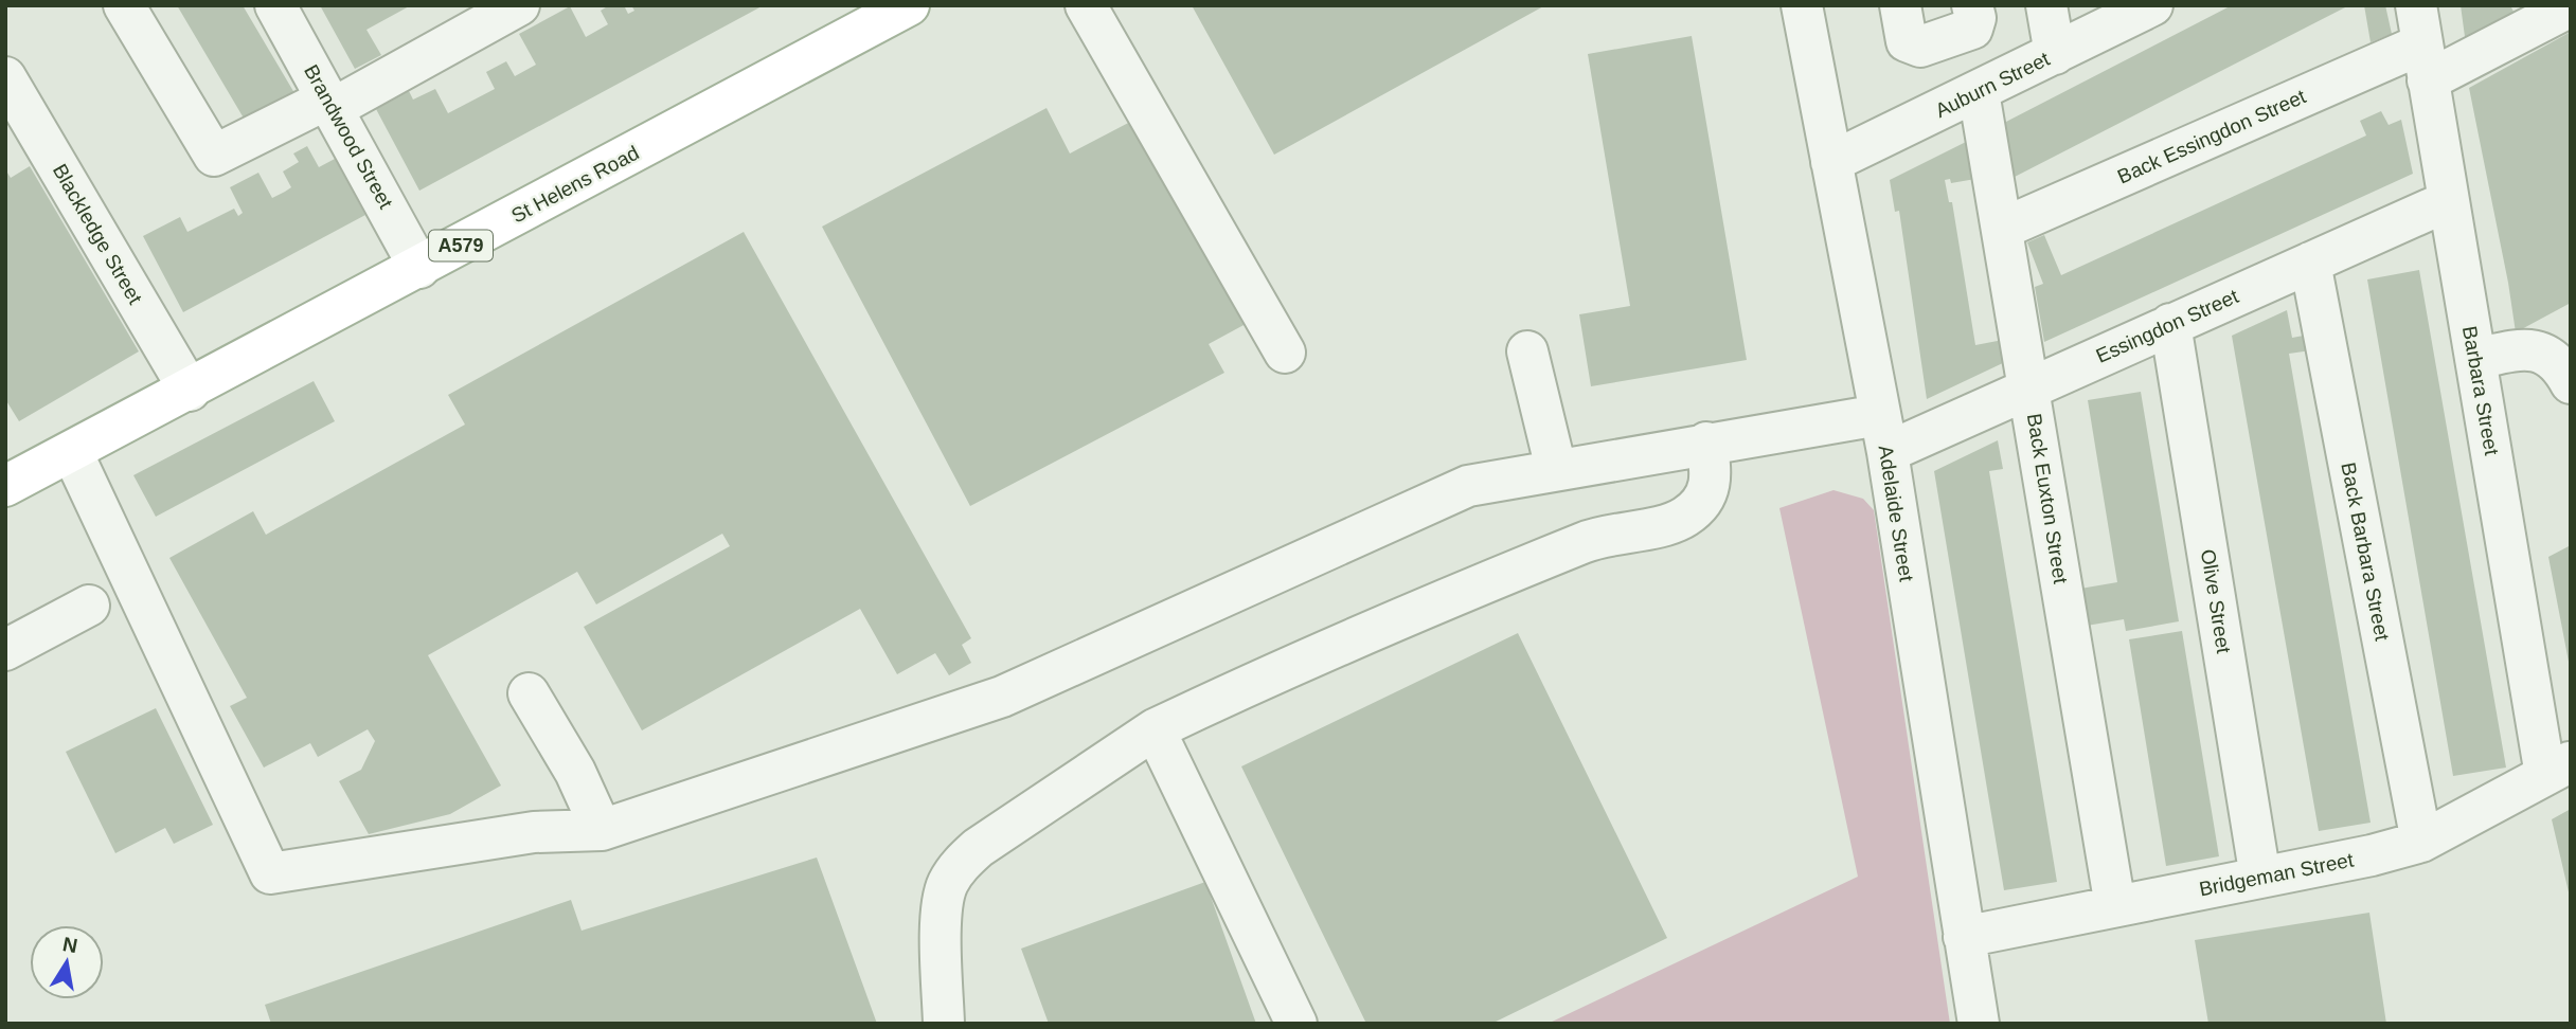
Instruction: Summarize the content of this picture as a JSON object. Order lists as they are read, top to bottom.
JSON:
{
  "streets": {
    "main road": ["St Helens Road", "A579"],
    "street": [
      "Auburn Street",
      "Brandwood Street",
      "Back Essingdon Street",
      "Blackledge Street",
      "Essingdon Street",
      "Barbara Street",
      "Back Euxton Street",
      "Adelaide Street",
      "Back Barbara Street",
      "Olive Street",
      "Bridgeman Street"
    ]
  },
  "crossings": [
    ["Auburn Street", "Back Euxton Street"],
    ["Auburn Street", "Adelaide Street"],
    ["Brandwood Street", "St Helens Road"],
    ["Back Essingdon Street", "Barbara Street"],
    ["Back Essingdon Street", "Back Euxton Street"],
    ["St Helens Road", "Blackledge Street"],
    ["St Helens Road", "Essingdon Street"],
    ["Essingdon Street", "Barbara Street"],
    ["Essingdon Street", "Back Euxton Street"],
    ["Essingdon Street", "Adelaide Street"],
    ["Essingdon Street", "Back Barbara Street"],
    ["Essingdon Street", "Olive Street"],
    ["Barbara Street", "Bridgeman Street"],
    ["Back Euxton Street", "Bridgeman Street"],
    ["Adelaide Street", "Bridgeman Street"],
    ["Back Barbara Street", "Bridgeman Street"],
    ["Olive Street", "Bridgeman Street"]
  ],
  "north": "top"
}
